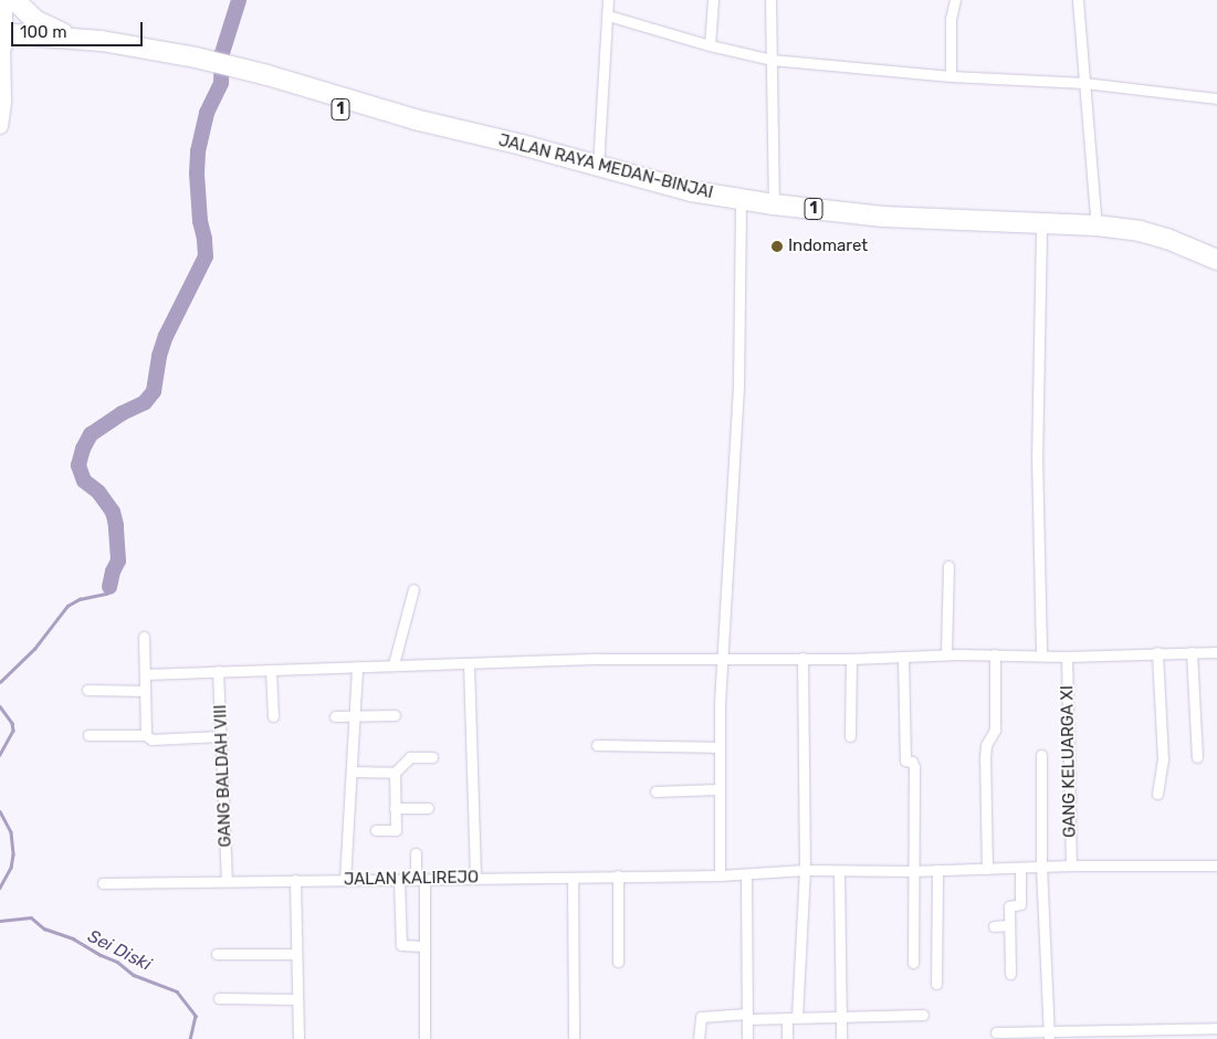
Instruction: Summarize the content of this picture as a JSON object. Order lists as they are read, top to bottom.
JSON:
{
  "streets": {
    "highway": ["1", "JALAN RAYA MEDAN-BINJAI"],
    "street": ["GANG KELUARGA XI", "GANG BALDAH VIII", "JALAN KALIREJO"]
  },
  "crossings": [
    ["GANG KELUARGA XI", "JALAN KALIREJO"],
    ["GANG BALDAH VIII", "JALAN KALIREJO"]
  ],
  "water": ["Sei Diski"],
  "places": ["Indomaret"],
  "scale_bar": "100 m"
}
